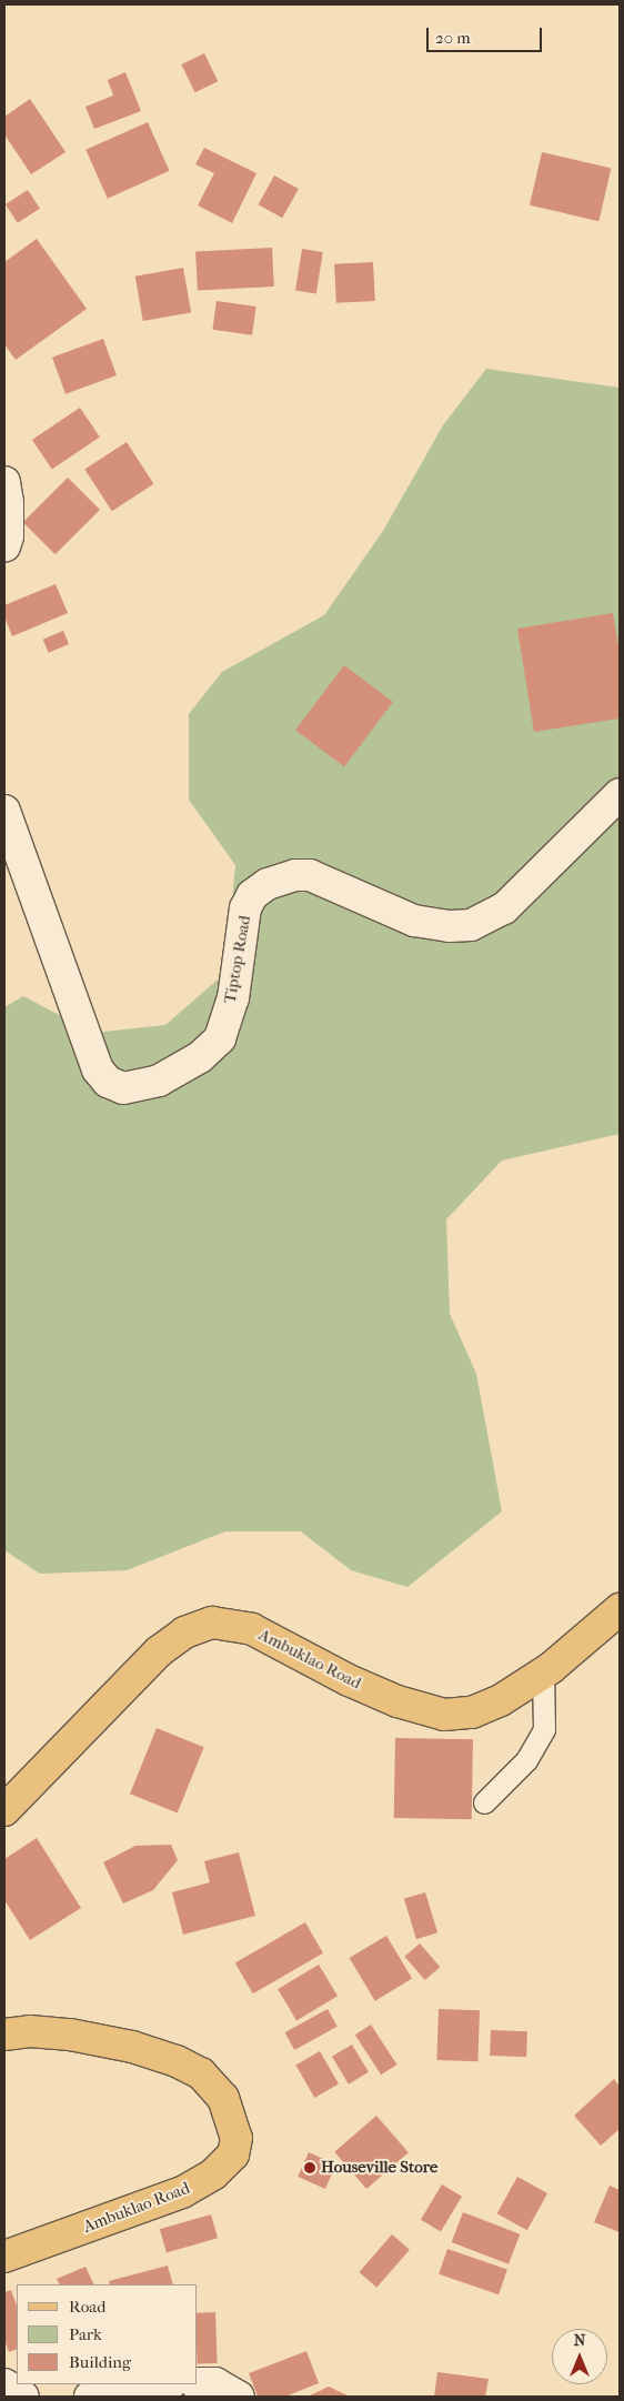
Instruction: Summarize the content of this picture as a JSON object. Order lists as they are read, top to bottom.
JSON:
{
  "streets": {
    "main road": ["Ambuklao Road"],
    "street": ["Tiptop Road"]
  },
  "places": ["Houseville Store"],
  "legend": ["Road", "Park", "Building"],
  "scale_bar": "20 m",
  "north": "top"
}
